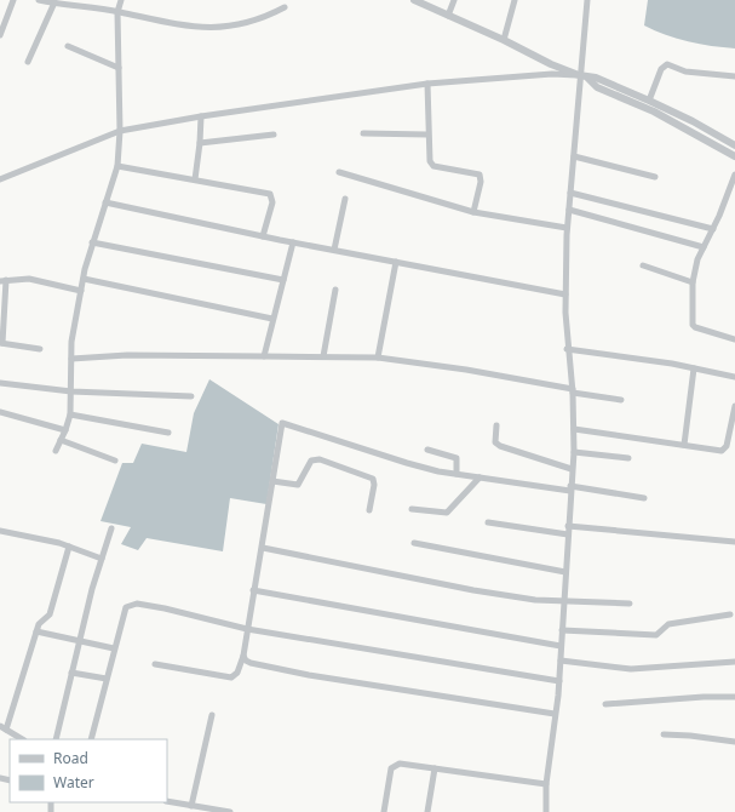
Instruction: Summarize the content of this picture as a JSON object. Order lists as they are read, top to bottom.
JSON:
{
  "legend": ["Road", "Water"]
}
